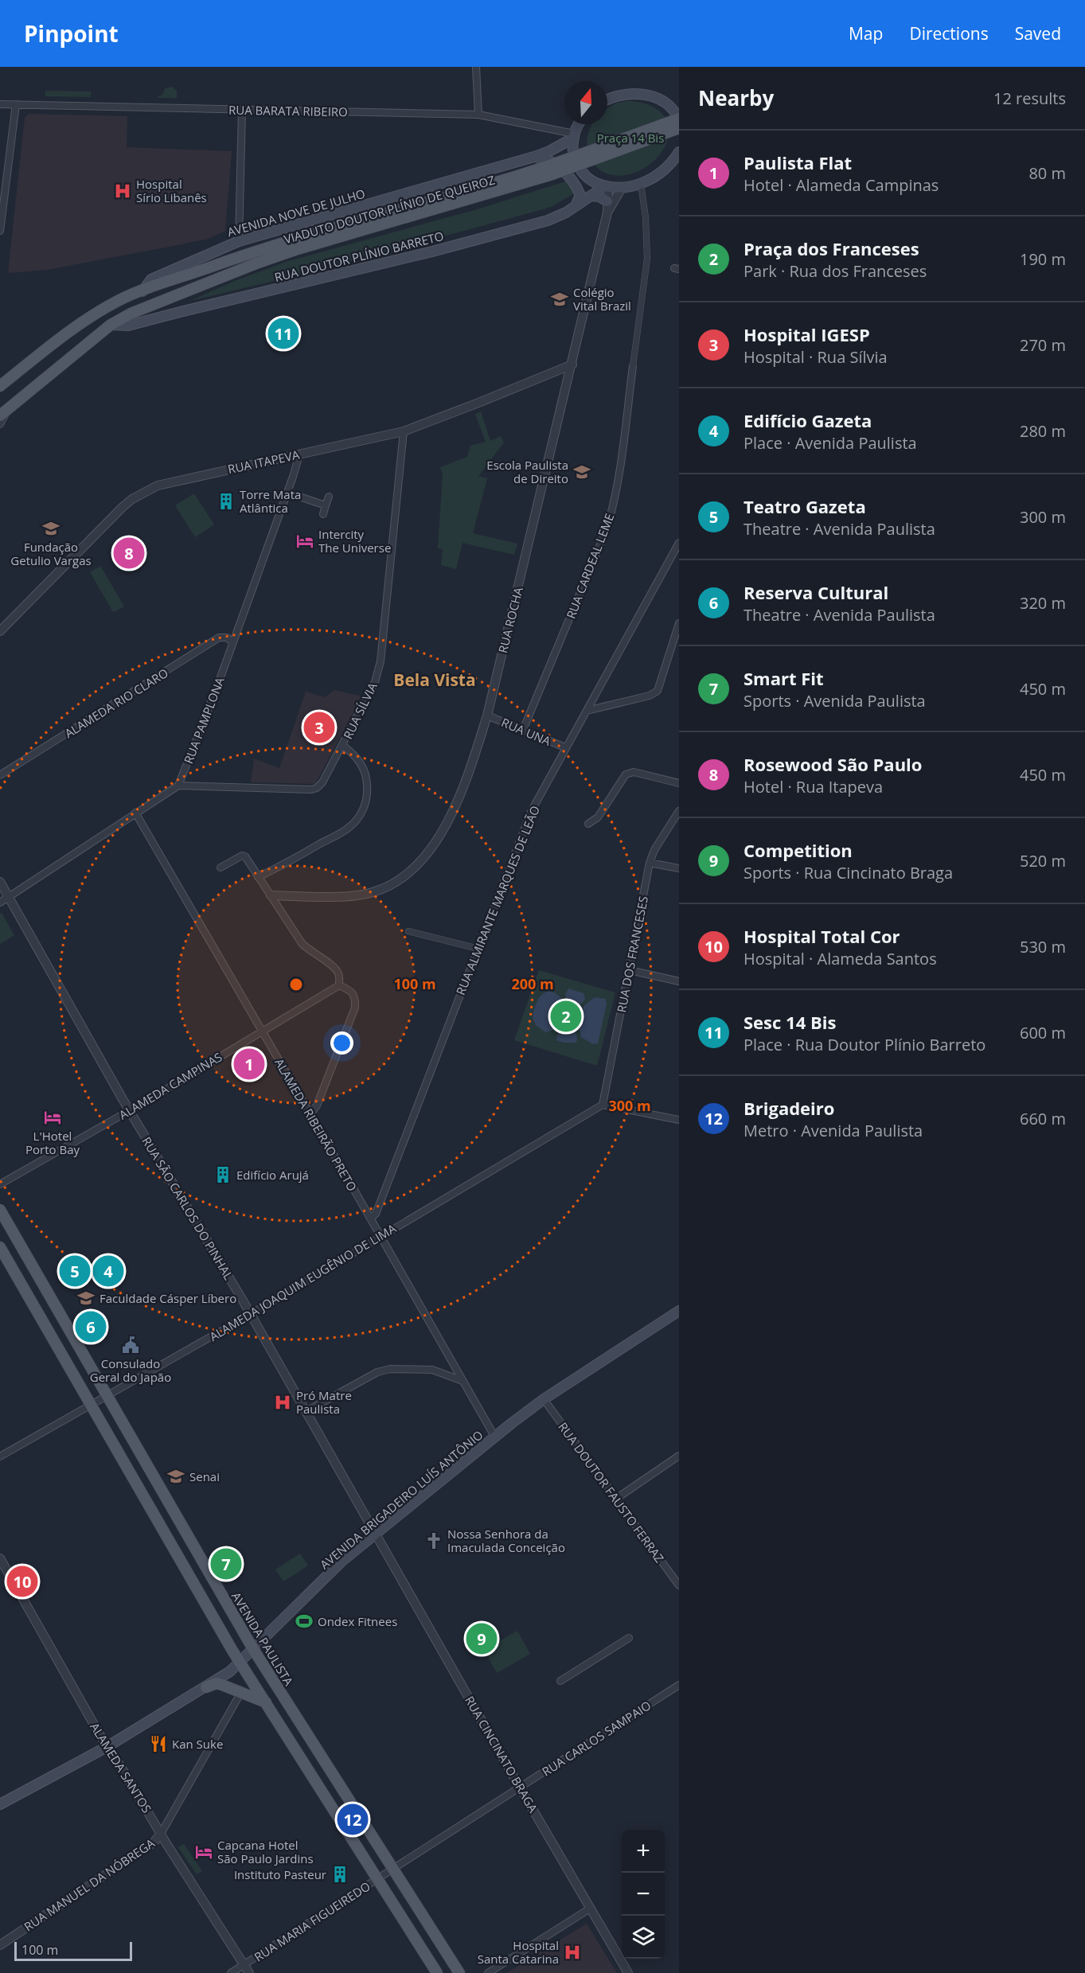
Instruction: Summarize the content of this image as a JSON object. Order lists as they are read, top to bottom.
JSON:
{
  "streets": {
    "main road": [
      "VIADUTO DOUTOR PLÍNIO DE QUEIROZ",
      "AVENIDA NOVE DE JULHO",
      "RUA DOUTOR PLÍNIO BARRETO",
      "AVENIDA BRIGADEIRO LUÍS ANTÔNIO",
      "AVENIDA PAULISTA"
    ],
    "street": [
      "RUA BARATA RIBEIRO",
      "RUA ITAPEVA",
      "RUA CARDEAL LEME",
      "RUA ROCHA",
      "ALAMEDA RIO CLARO",
      "RUA SÍLVIA",
      "RUA PAMPLONA",
      "RUA UNA",
      "RUA ALMIRANTE MARQUES DE LEÃO",
      "RUA DOS FRANCESES",
      "ALAMEDA CAMPINAS",
      "ALAMEDA RIBEIRÃO PRETO",
      "RUA SÃO CARLOS DO PINHAL",
      "ALAMEDA JOAQUIM EUGÊNIO DE LIMA",
      "RUA DOUTOR FAUSTO FERRAZ",
      "RUA CARLOS SAMPAIO",
      "RUA CINCINATO BRAGA",
      "ALAMEDA SANTOS",
      "RUA MANUEL DA NÓBREGA",
      "RUA MARIA FIGUEIREDO"
    ]
  },
  "crossings": [
    ["RUA BARATA RIBEIRO", "AVENIDA NOVE DE JULHO"],
    ["VIADUTO DOUTOR PLÍNIO DE QUEIROZ", "AVENIDA NOVE DE JULHO"],
    ["VIADUTO DOUTOR PLÍNIO DE QUEIROZ", "RUA DOUTOR PLÍNIO BARRETO"],
    ["RUA DOUTOR PLÍNIO BARRETO", "RUA ROCHA"],
    ["RUA ITAPEVA", "RUA ROCHA"],
    ["RUA ITAPEVA", "RUA SÍLVIA"],
    ["RUA ITAPEVA", "RUA PAMPLONA"],
    ["RUA CARDEAL LEME", "RUA UNA"],
    ["RUA ROCHA", "RUA UNA"],
    ["ALAMEDA RIO CLARO", "RUA PAMPLONA"],
    ["RUA SÍLVIA", "RUA PAMPLONA"],
    ["RUA UNA", "RUA ALMIRANTE MARQUES DE LEÃO"],
    ["RUA ALMIRANTE MARQUES DE LEÃO", "ALAMEDA RIBEIRÃO PRETO"],
    ["RUA DOS FRANCESES", "ALAMEDA JOAQUIM EUGÊNIO DE LIMA"],
    ["ALAMEDA CAMPINAS", "ALAMEDA RIBEIRÃO PRETO"],
    ["ALAMEDA CAMPINAS", "RUA SÃO CARLOS DO PINHAL"],
    ["ALAMEDA RIBEIRÃO PRETO", "ALAMEDA JOAQUIM EUGÊNIO DE LIMA"],
    ["ALAMEDA RIBEIRÃO PRETO", "AVENIDA BRIGADEIRO LUÍS ANTÔNIO"],
    ["RUA SÃO CARLOS DO PINHAL", "ALAMEDA JOAQUIM EUGÊNIO DE LIMA"],
    ["RUA SÃO CARLOS DO PINHAL", "AVENIDA BRIGADEIRO LUÍS ANTÔNIO"],
    ["RUA SÃO CARLOS DO PINHAL", "RUA CINCINATO BRAGA"],
    ["ALAMEDA JOAQUIM EUGÊNIO DE LIMA", "AVENIDA PAULISTA"],
    ["RUA DOUTOR FAUSTO FERRAZ", "AVENIDA BRIGADEIRO LUÍS ANTÔNIO"],
    ["AVENIDA BRIGADEIRO LUÍS ANTÔNIO", "AVENIDA PAULISTA"],
    ["AVENIDA BRIGADEIRO LUÍS ANTÔNIO", "RUA CINCINATO BRAGA"],
    ["AVENIDA BRIGADEIRO LUÍS ANTÔNIO", "ALAMEDA SANTOS"],
    ["AVENIDA PAULISTA", "RUA CARLOS SAMPAIO"],
    ["AVENIDA PAULISTA", "RUA MARIA FIGUEIREDO"],
    ["RUA CARLOS SAMPAIO", "RUA CINCINATO BRAGA"],
    ["RUA CARLOS SAMPAIO", "RUA MARIA FIGUEIREDO"],
    ["ALAMEDA SANTOS", "RUA MANUEL DA NÓBREGA"],
    ["ALAMEDA SANTOS", "RUA MARIA FIGUEIREDO"]
  ],
  "districts": ["Bela Vista"],
  "parks": ["Praça 14 Bis"],
  "places": {
    "hospital": ["Hospital Sírio Libanês", "Pró Matre Paulista", "Hospital Santa Catarina"],
    "school or university": [
      "Colégio Vital Brazil",
      "Escola Paulista de Direito",
      "Fundação Getulio Vargas",
      "Faculdade Cásper Líbero",
      "Senai"
    ],
    "building": ["Torre Mata Atlântica", "Edifício Arujá", "Instituto Pasteur"],
    "hotel": ["Intercity The Universe", "L'Hotel Porto Bay", "Capcana Hotel São Paulo Jardins"],
    "public building": ["Consulado Geral do Japão"],
    "church": ["Nossa Senhora da Imaculada Conceição"],
    "sports": ["Ondex Fitnees"],
    "restaurant": ["Kan Suke"]
  },
  "scale_bar": "100 m",
  "north": "top",
  "page": {
    "header": "Pinpoint",
    "nav": ["Map", "Directions", "Saved"],
    "heading": ["Nearby", "12 results"],
    "list": [
      {
        "mark": "1",
        "name": "Paulista Flat",
        "note": "Hotel · Alameda Campinas",
        "value": "80 m"
      },
      {
        "mark": "2",
        "name": "Praça dos Franceses",
        "note": "Park · Rua dos Franceses",
        "value": "190 m"
      },
      {
        "mark": "3",
        "name": "Hospital IGESP",
        "note": "Hospital · Rua Sílvia",
        "value": "270 m"
      },
      {
        "mark": "4",
        "name": "Edifício Gazeta",
        "note": "Place · Avenida Paulista",
        "value": "280 m"
      },
      {
        "mark": "5",
        "name": "Teatro Gazeta",
        "note": "Theatre · Avenida Paulista",
        "value": "300 m"
      },
      {
        "mark": "6",
        "name": "Reserva Cultural",
        "note": "Theatre · Avenida Paulista",
        "value": "320 m"
      },
      {
        "mark": "7",
        "name": "Smart Fit",
        "note": "Sports · Avenida Paulista",
        "value": "450 m"
      },
      {
        "mark": "8",
        "name": "Rosewood São Paulo",
        "note": "Hotel · Rua Itapeva",
        "value": "450 m"
      },
      {
        "mark": "9",
        "name": "Competition",
        "note": "Sports · Rua Cincinato Braga",
        "value": "520 m"
      },
      {
        "mark": "10",
        "name": "Hospital Total Cor",
        "note": "Hospital · Alameda Santos",
        "value": "530 m"
      },
      {
        "mark": "11",
        "name": "Sesc 14 Bis",
        "note": "Place · Rua Doutor Plínio Barreto",
        "value": "600 m"
      },
      {
        "mark": "12",
        "name": "Brigadeiro",
        "note": "Metro · Avenida Paulista",
        "value": "660 m"
      }
    ],
    "pins": [
      "11",
      "8",
      "3",
      "2",
      "1",
      "4",
      "5",
      "6",
      "7",
      "10",
      "9",
      "12"
    ],
    "map_buttons": ["+", "−"],
    "scale": "100 m"
  },
  "rings": ["100 m", "200 m", "300 m"]
}
